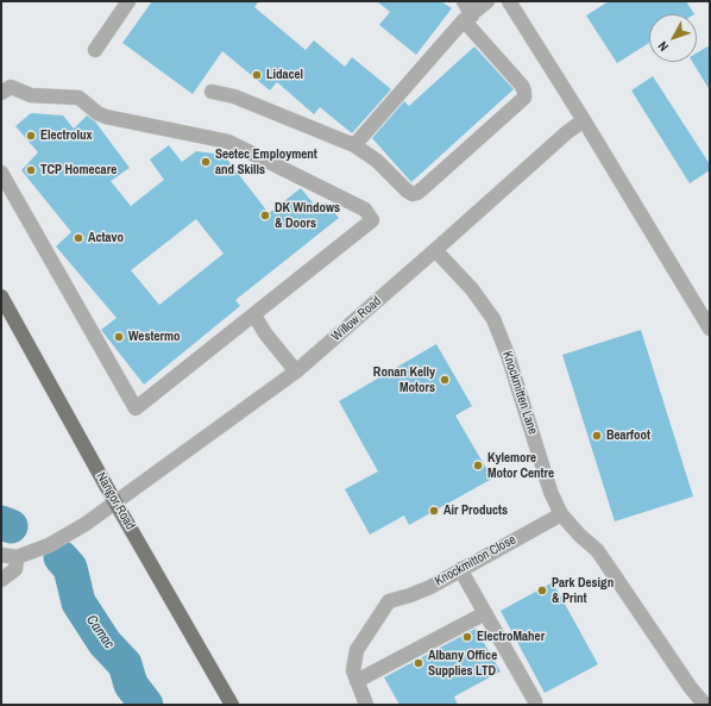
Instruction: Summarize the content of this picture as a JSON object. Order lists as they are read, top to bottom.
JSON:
{
  "streets": {
    "main road": ["Nangor Road"],
    "street": ["Willow Road", "Knockmitten Lane", "Knockmitton Close"]
  },
  "crossings": [
    ["Willow Road", "Knockmitten Lane"],
    ["Willow Road", "Nangor Road"],
    ["Knockmitten Lane", "Knockmitton Close"]
  ],
  "water": ["Camac"],
  "places": [
    "Lidacel",
    "Electrolux",
    "Seetec Employment and Skills",
    "TCP Homecare",
    "DK Windows & Doors",
    "Actavo",
    "Westermo",
    "Ronan Kelly Motors",
    "Bearfoot",
    "Kylemore Motor Centre",
    "Air Products",
    "Park Design & Print",
    "ElectroMaher",
    "Albany Office Supplies LTD"
  ],
  "north": "bottom left"
}
